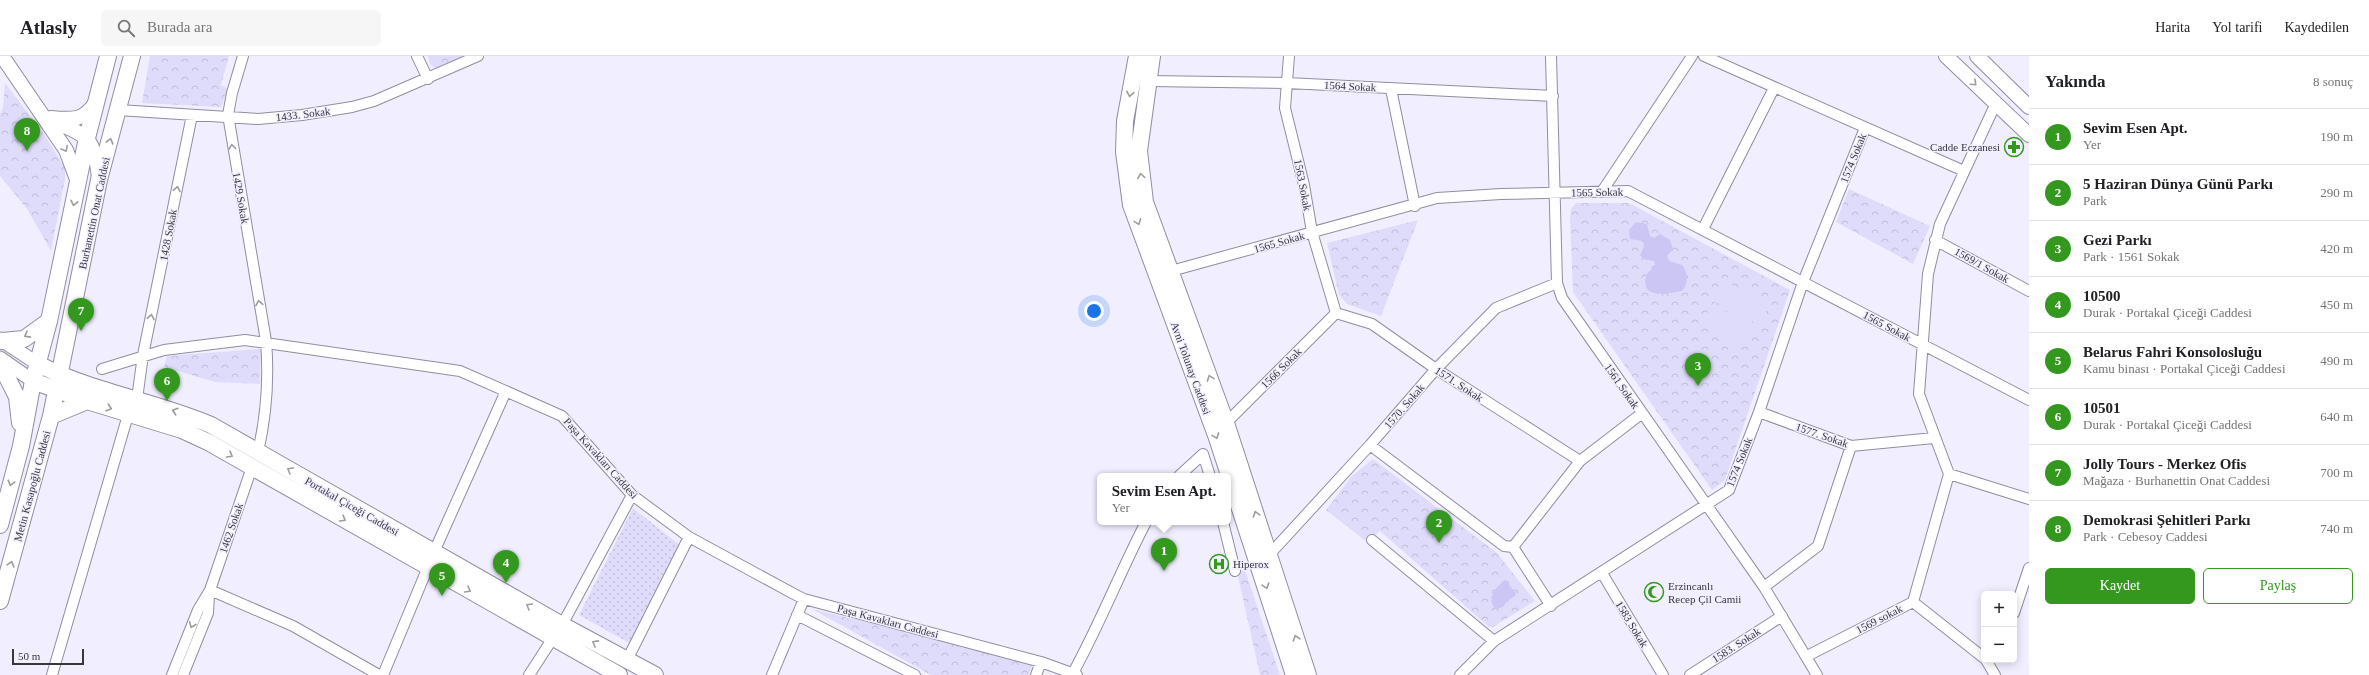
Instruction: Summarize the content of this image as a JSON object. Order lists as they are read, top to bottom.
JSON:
{
  "streets": {
    "main road": [
      "Burhanettin Onat Caddesi",
      "Avni Tolunay Caddesi",
      "Metin Kasapoğlu Caddesi",
      "Portakal Çiceği Caddesi"
    ],
    "street": [
      "1564 Sokak",
      "1433. Sokak",
      "1574 Sokak",
      "1563 Sokak",
      "1565 Sokak",
      "1429 Sokak",
      "1428 Sokak",
      "1569/1 Sokak",
      "1566 Sokak",
      "1571. Sokak",
      "1561 Sokak",
      "1570. Sokak",
      "1577. Sokak",
      "Paşa Kavakları Caddesi",
      "1462 Sokak",
      "1569 sokak",
      "1583 Sokak",
      "1583. Sokak"
    ]
  },
  "crossings": [
    ["1564 Sokak", "1563 Sokak"],
    ["1564 Sokak", "Avni Tolunay Caddesi"],
    ["1564 Sokak", "1561 Sokak"],
    ["1433. Sokak", "1429 Sokak"],
    ["1433. Sokak", "Burhanettin Onat Caddesi"],
    ["1433. Sokak", "1428 Sokak"],
    ["1574 Sokak", "1565 Sokak"],
    ["1574 Sokak", "1561 Sokak"],
    ["1574 Sokak", "1577. Sokak"],
    ["1574 Sokak", "1583 Sokak"],
    ["1563 Sokak", "1565 Sokak"],
    ["1563 Sokak", "1566 Sokak"],
    ["1563 Sokak", "1571. Sokak"],
    ["1565 Sokak", "Avni Tolunay Caddesi"],
    ["1565 Sokak", "1561 Sokak"],
    ["1429 Sokak", "Paşa Kavakları Caddesi"],
    ["1429 Sokak", "Portakal Çiceği Caddesi"],
    ["Burhanettin Onat Caddesi", "Metin Kasapoğlu Caddesi"],
    ["Burhanettin Onat Caddesi", "Portakal Çiceği Caddesi"],
    ["1428 Sokak", "Paşa Kavakları Caddesi"],
    ["1428 Sokak", "Portakal Çiceği Caddesi"],
    ["Avni Tolunay Caddesi", "1566 Sokak"],
    ["Avni Tolunay Caddesi", "1570. Sokak"],
    ["1566 Sokak", "1571. Sokak"],
    ["1571. Sokak", "1570. Sokak"],
    ["1561 Sokak", "1570. Sokak"],
    ["1561 Sokak", "1569 sokak"],
    ["1561 Sokak", "1583. Sokak"],
    ["Metin Kasapoğlu Caddesi", "Portakal Çiceği Caddesi"],
    ["Portakal Çiceği Caddesi", "1462 Sokak"]
  ],
  "one_way": ["1429 Sokak", "1428 Sokak"],
  "places": {
    "pharmacy": ["Cadde Eczanesi"],
    "hospital": ["Hiperox"],
    "mosque": ["Erzincanlı Recep Çil Camii"]
  },
  "scale_bar": "50 m",
  "page": {
    "header": "Atlasly",
    "search": "Burada ara",
    "nav": ["Harita", "Yol tarifi", "Kaydedilen"],
    "heading": ["Yakında", "8 sonuç"],
    "list": [
      {
        "mark": "1",
        "name": "Sevim Esen Apt.",
        "note": "Yer",
        "value": "190 m"
      },
      {
        "mark": "2",
        "name": "5 Haziran Dünya Günü Parkı",
        "note": "Park",
        "value": "290 m"
      },
      {
        "mark": "3",
        "name": "Gezi Parkı",
        "note": "Park · 1561 Sokak",
        "value": "420 m"
      },
      {
        "mark": "4",
        "name": "10500",
        "note": "Durak · Portakal Çiceği Caddesi",
        "value": "450 m"
      },
      {
        "mark": "5",
        "name": "Belarus Fahri Konsolosluğu",
        "note": "Kamu binası · Portakal Çiceği Caddesi",
        "value": "490 m"
      },
      {
        "mark": "6",
        "name": "10501",
        "note": "Durak · Portakal Çiceği Caddesi",
        "value": "640 m"
      },
      {
        "mark": "7",
        "name": "Jolly Tours - Merkez Ofis",
        "note": "Mağaza · Burhanettin Onat Caddesi",
        "value": "700 m"
      },
      {
        "mark": "8",
        "name": "Demokrasi Şehitleri Parkı",
        "note": "Park · Cebesoy Caddesi",
        "value": "740 m"
      }
    ],
    "pins": [
      "8",
      "7",
      "3",
      "6",
      "2",
      "1",
      "4",
      "5"
    ],
    "popup": ["Sevim Esen Apt.", "Yer"],
    "buttons": ["Kaydet", "Paylaş"],
    "map_buttons": ["+", "−"],
    "scale": "50 m"
  }
}
